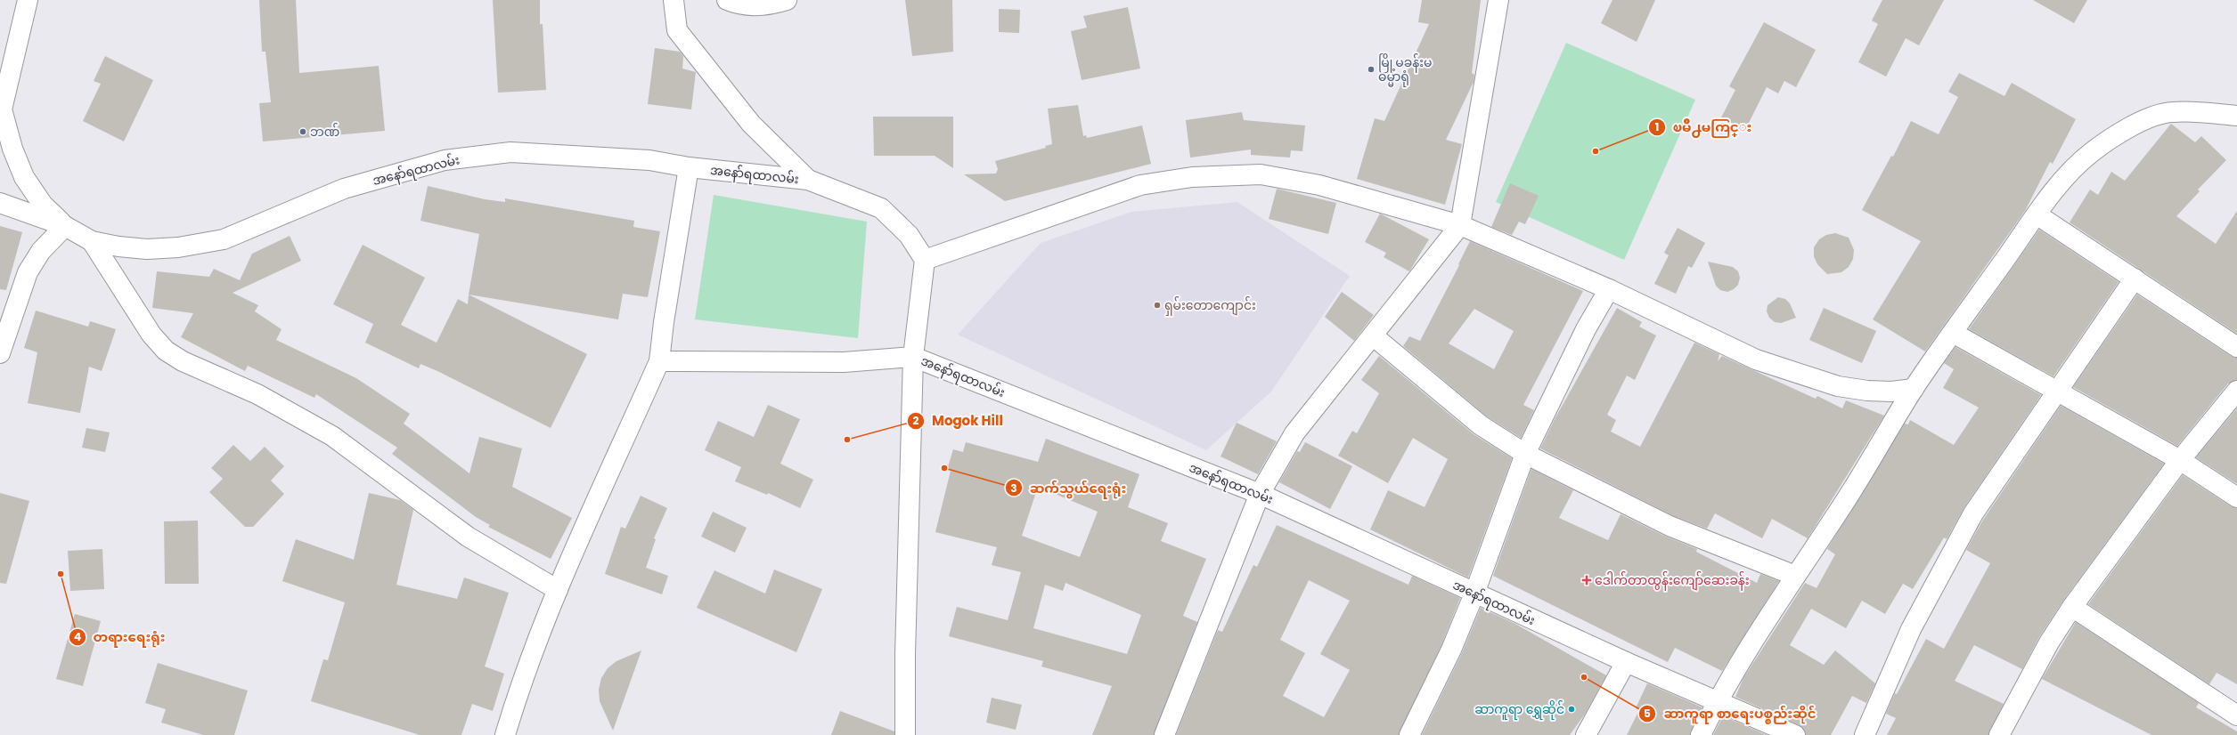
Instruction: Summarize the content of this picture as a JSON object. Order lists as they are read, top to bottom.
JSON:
{
  "streets": {
    "street": ["အ‌နော်‌ရထာလမ်း"]
  },
  "places": {
    "other": [
      "မြို့မခန်းမ ဓမ္မာရုံ",
      "ဘဏ်",
      "ၿမိဳ႕မကြင္း",
      "ရှမ်းတောကျောင်း",
      "Mogok Hill",
      "ဆက်သွယ်ရေးရုံး",
      "တရားရေးရုံး",
      "ဆာကူရာ စာရေးပစ္စည်းဆိုင်",
      "ဆာကူရာ ရွှေဆိုင်"
    ],
    "health": ["ဒေါက်တာထွန်းကျော်ဆေးခန်း"]
  }
}
